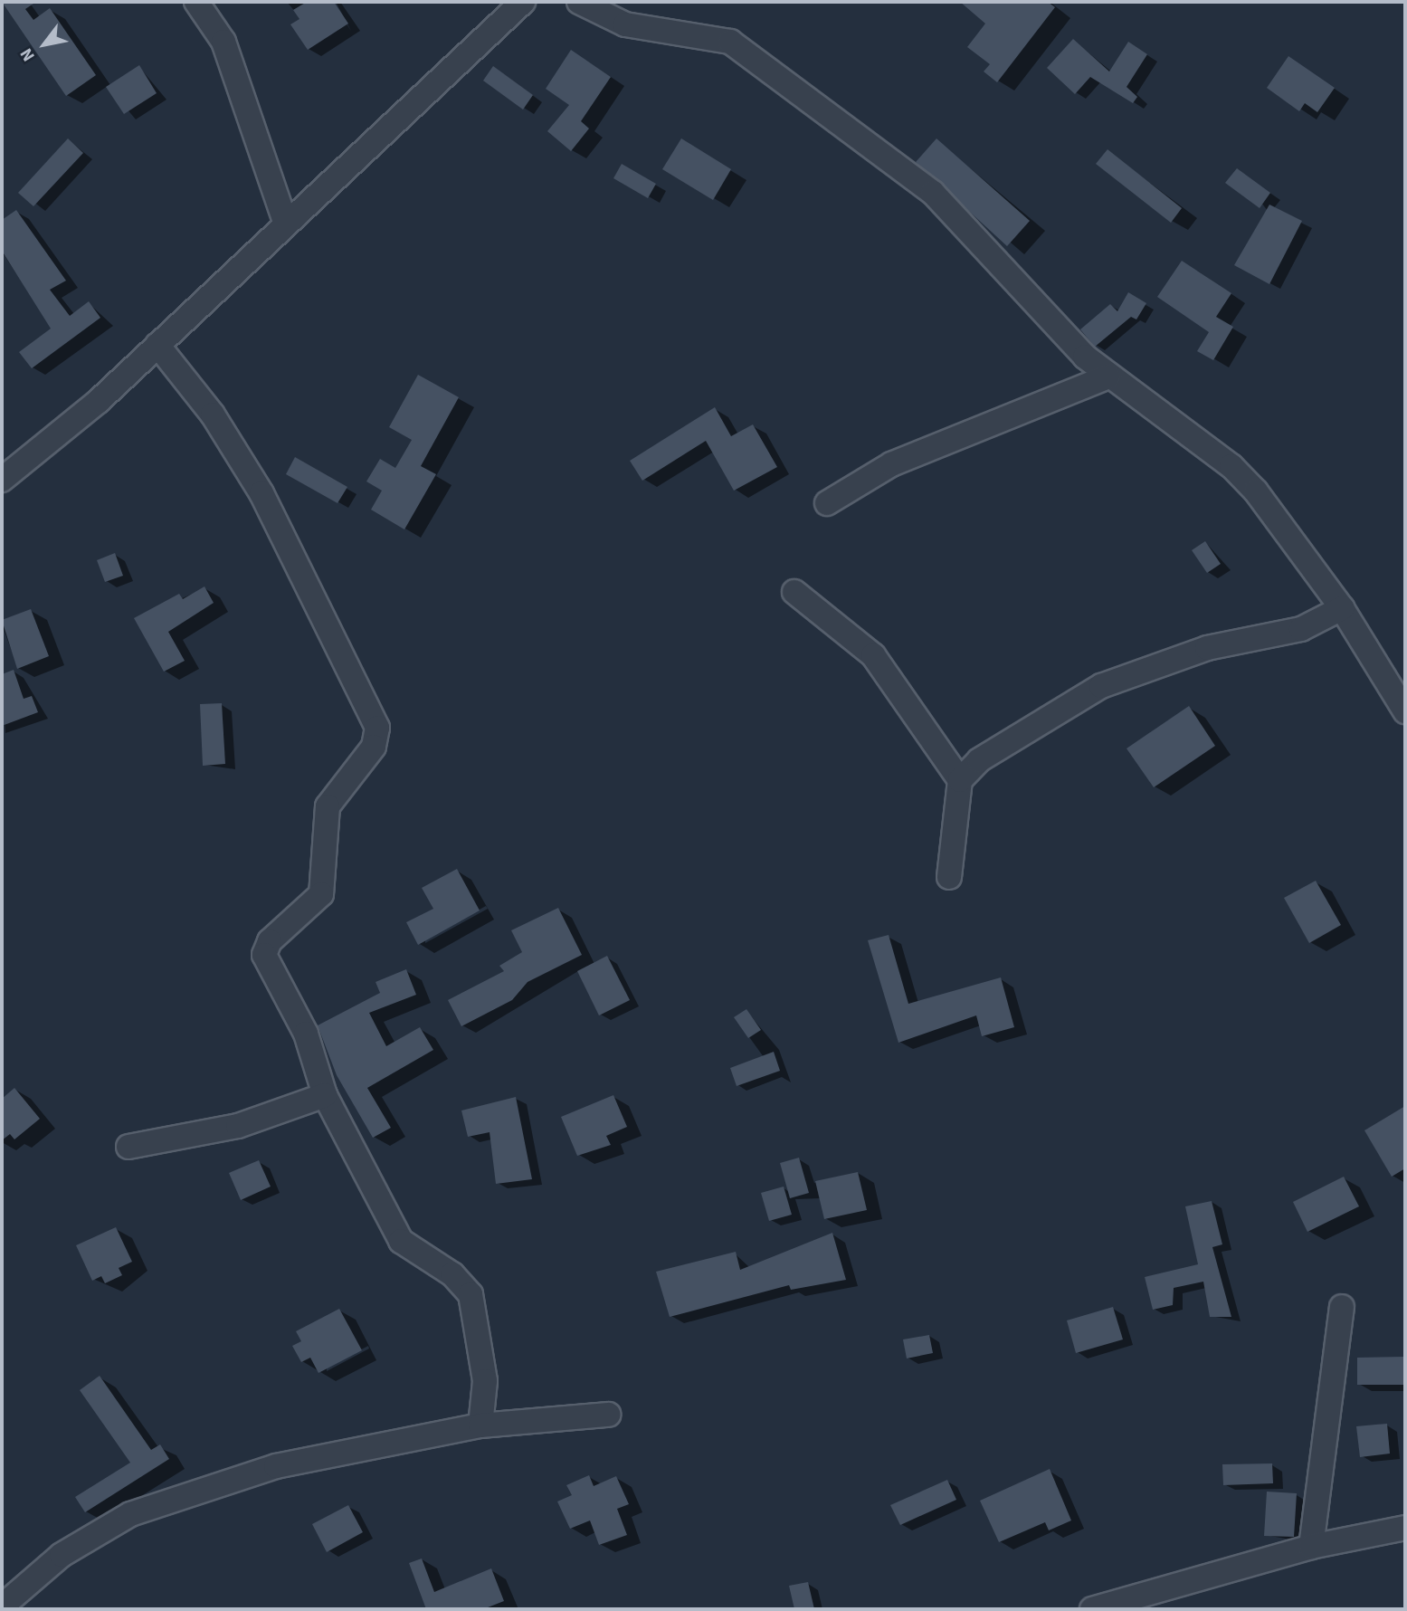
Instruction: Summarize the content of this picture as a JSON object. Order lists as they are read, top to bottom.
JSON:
{
  "north": "bottom left"
}
